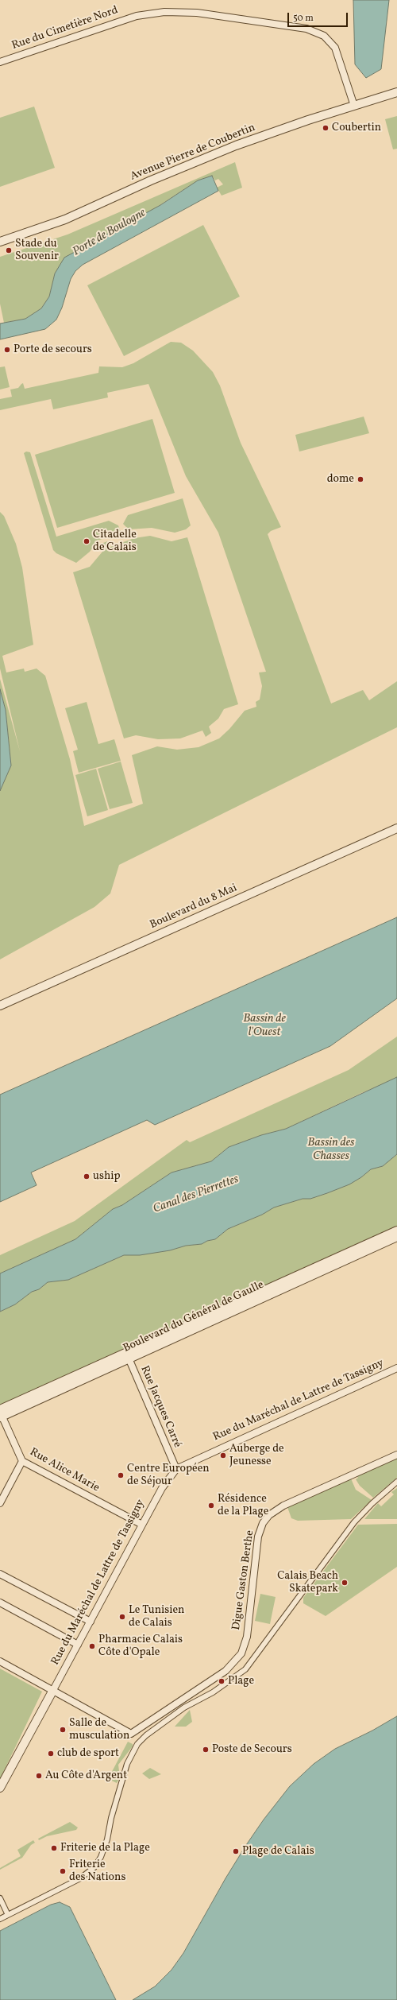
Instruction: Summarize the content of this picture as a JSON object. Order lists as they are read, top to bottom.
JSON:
{
  "streets": {
    "street": [
      "Rue du Cimetière Nord",
      "Avenue Pierre de Coubertin",
      "Boulevard du 8 Mai",
      "Boulevard du Général de Gaulle",
      "Rue du Maréchal de Lattre de Tassigny",
      "Rue Jacques Carré",
      "Rue Alice Marie",
      "Digue Gaston Berthe"
    ]
  },
  "crossings": [
    ["Rue du Cimetière Nord", "Avenue Pierre de Coubertin"],
    ["Boulevard du Général de Gaulle", "Rue Jacques Carré"],
    ["Boulevard du Général de Gaulle", "Rue Alice Marie"],
    ["Rue du Maréchal de Lattre de Tassigny", "Rue Jacques Carré"],
    ["Rue du Maréchal de Lattre de Tassigny", "Rue Alice Marie"],
    ["Rue du Maréchal de Lattre de Tassigny", "Digue Gaston Berthe"]
  ],
  "water": [
    "Porte de Boulogne",
    "Bassin de l'Ouest",
    "Bassin des Chasses",
    "Canal des Pierrettes"
  ],
  "places": [
    "Coubertin",
    "Stade du Souvenir",
    "Porte de secours",
    "dome",
    "Citadelle de Calais",
    "uship",
    "Auberge de Jeunesse",
    "Centre Européen de Séjour",
    "Résidence de la Plage",
    "Calais Beach Skatepark",
    "Le Tunisien de Calais",
    "Pharmacie Calais Côte d'Opale",
    "Plage",
    "Salle de musculation",
    "Poste de Secours",
    "club de sport",
    "Au Côte d'Argent",
    "Friterie de la Plage",
    "Plage de Calais",
    "Friterie des Nations"
  ],
  "scale_bar": "50 m"
}
